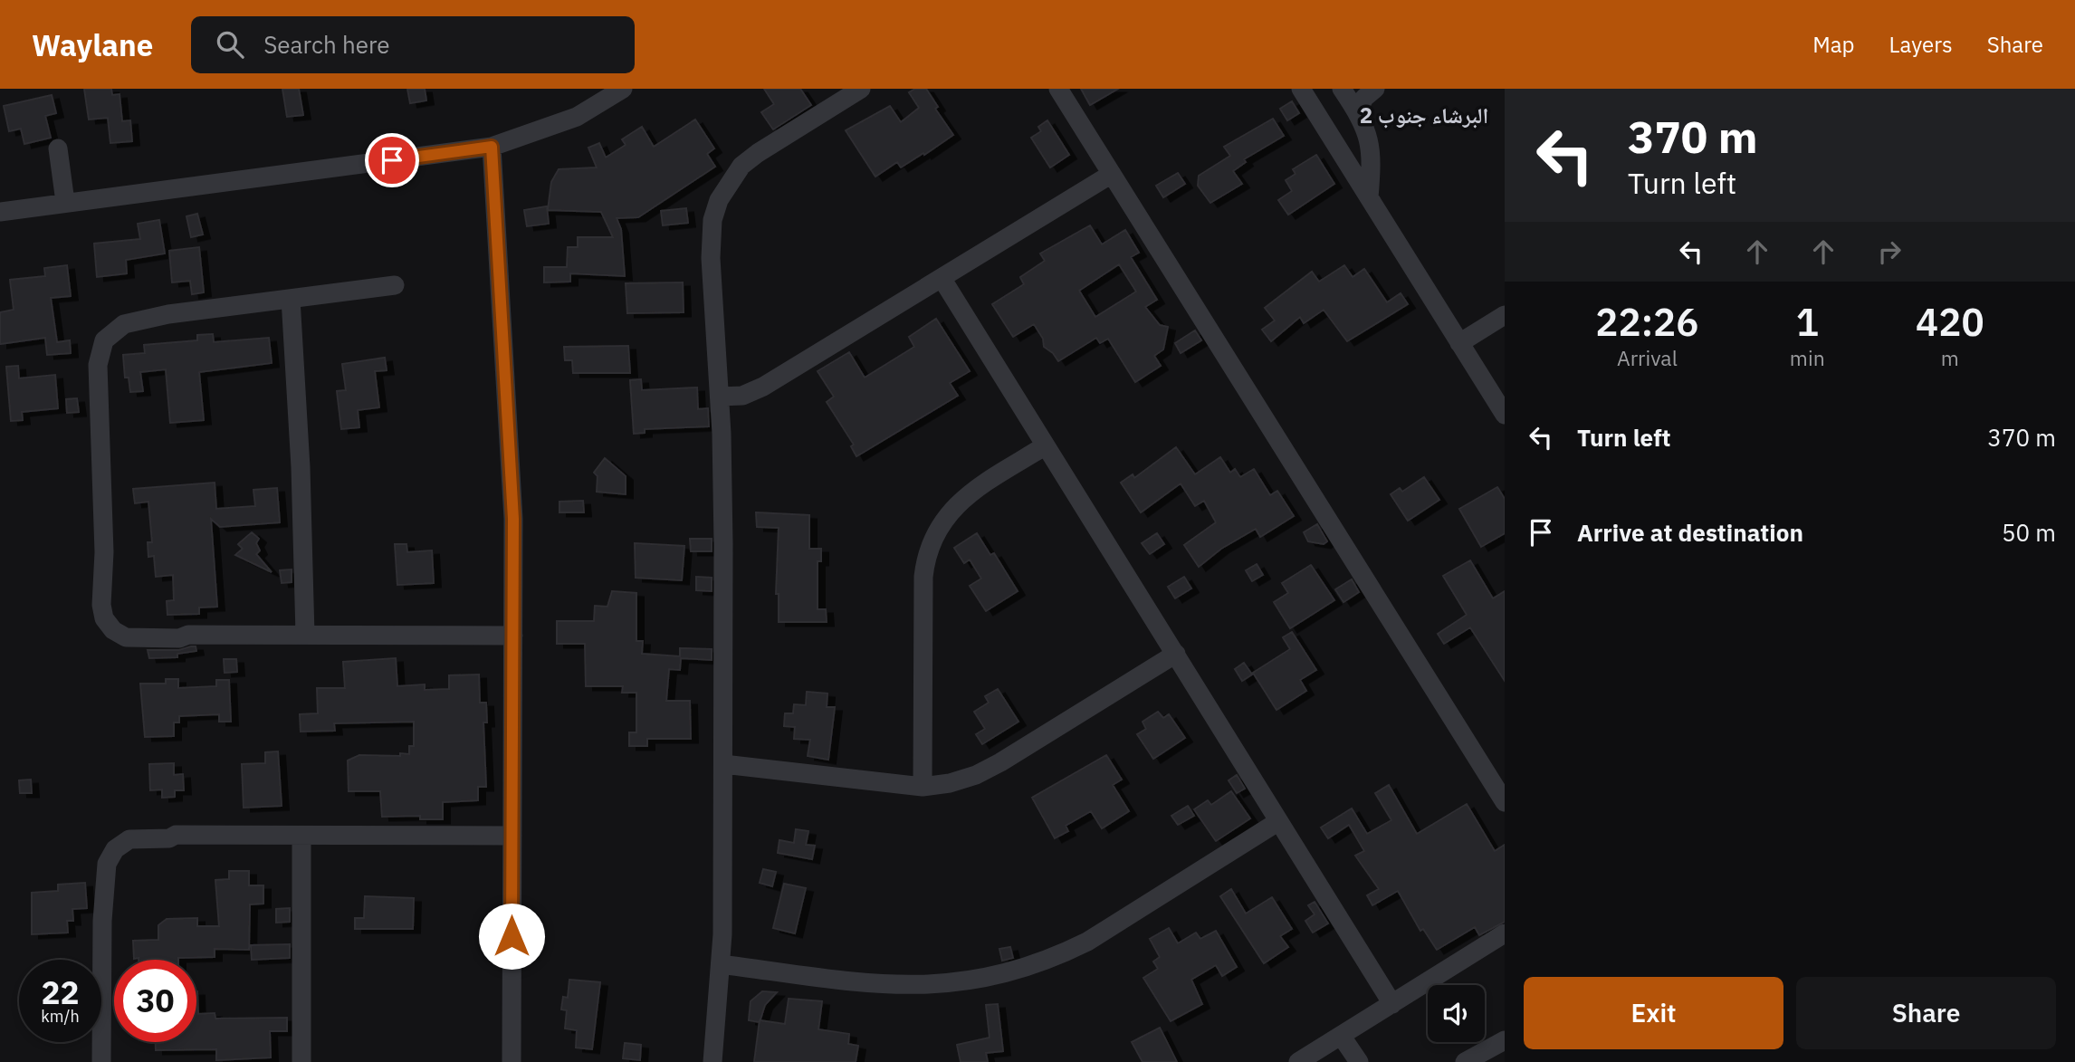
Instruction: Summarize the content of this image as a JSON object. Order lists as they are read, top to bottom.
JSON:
{
  "districts": ["البرشاء جنوب 2"],
  "page": {
    "header": "Waylane",
    "search": "Search here",
    "nav": ["Map", "Layers", "Share"],
    "turn": ["370 m", "Turn left"],
    "eta": [
      "22:26",
      "Arrival",
      "1",
      "min",
      "420",
      "m"
    ],
    "list": [
      {
        "name": "Turn left",
        "value": "370 m"
      },
      {
        "name": "Arrive at destination",
        "value": "50 m"
      }
    ],
    "speed": "22 km/h",
    "limit": "30",
    "buttons": ["Exit", "Share"]
  }
}
